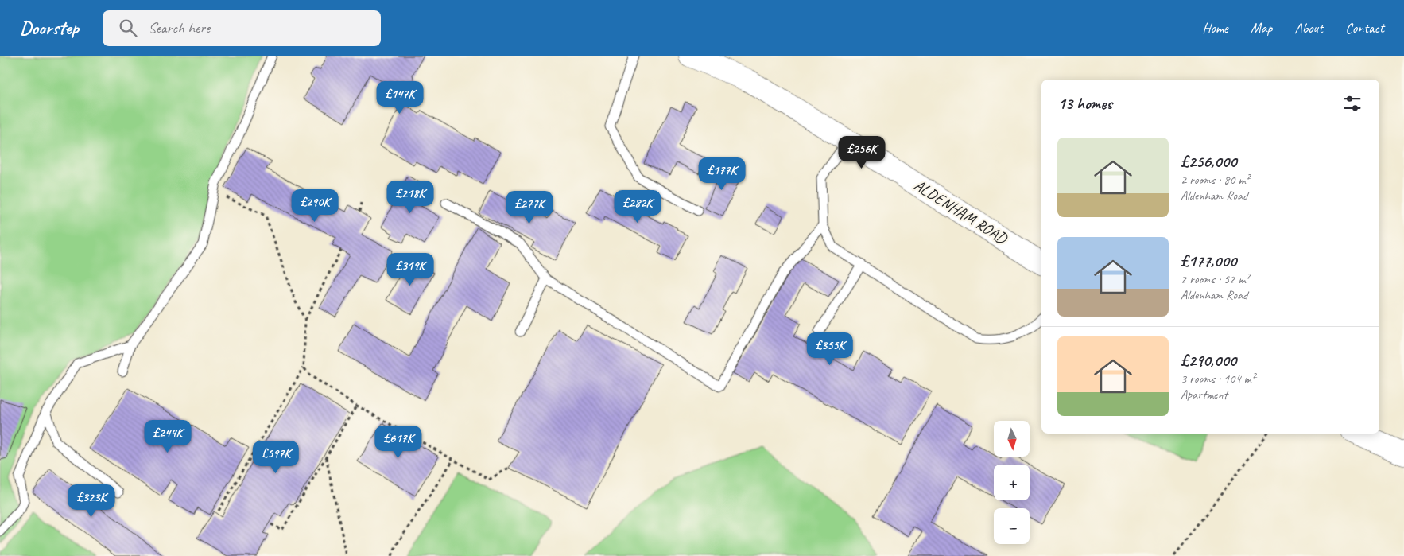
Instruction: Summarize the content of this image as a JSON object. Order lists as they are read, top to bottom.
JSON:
{
  "streets": {
    "street": ["ALDENHAM ROAD"]
  },
  "north": "bottom",
  "page": {
    "header": "Doorstep",
    "search": "Search here",
    "nav": [
      "Home",
      "Map",
      "About",
      "Contact"
    ],
    "heading": "13 homes",
    "price": [
      "£147K",
      "£256K",
      "£177K",
      "£218K",
      "£290K",
      "£282K",
      "£277K",
      "£319K",
      "£355K",
      "£244K",
      "£617K",
      "£597K",
      "£323K"
    ],
    "list": [
      {
        "name": "£256,000",
        "note": "2 rooms · 80 m² · Aldenham Road"
      },
      {
        "name": "£177,000",
        "note": "2 rooms · 52 m² · Aldenham Road"
      },
      {
        "name": "£290,000",
        "note": "3 rooms · 104 m² · Apartment"
      }
    ],
    "map_buttons": ["+", "−"]
  }
}
